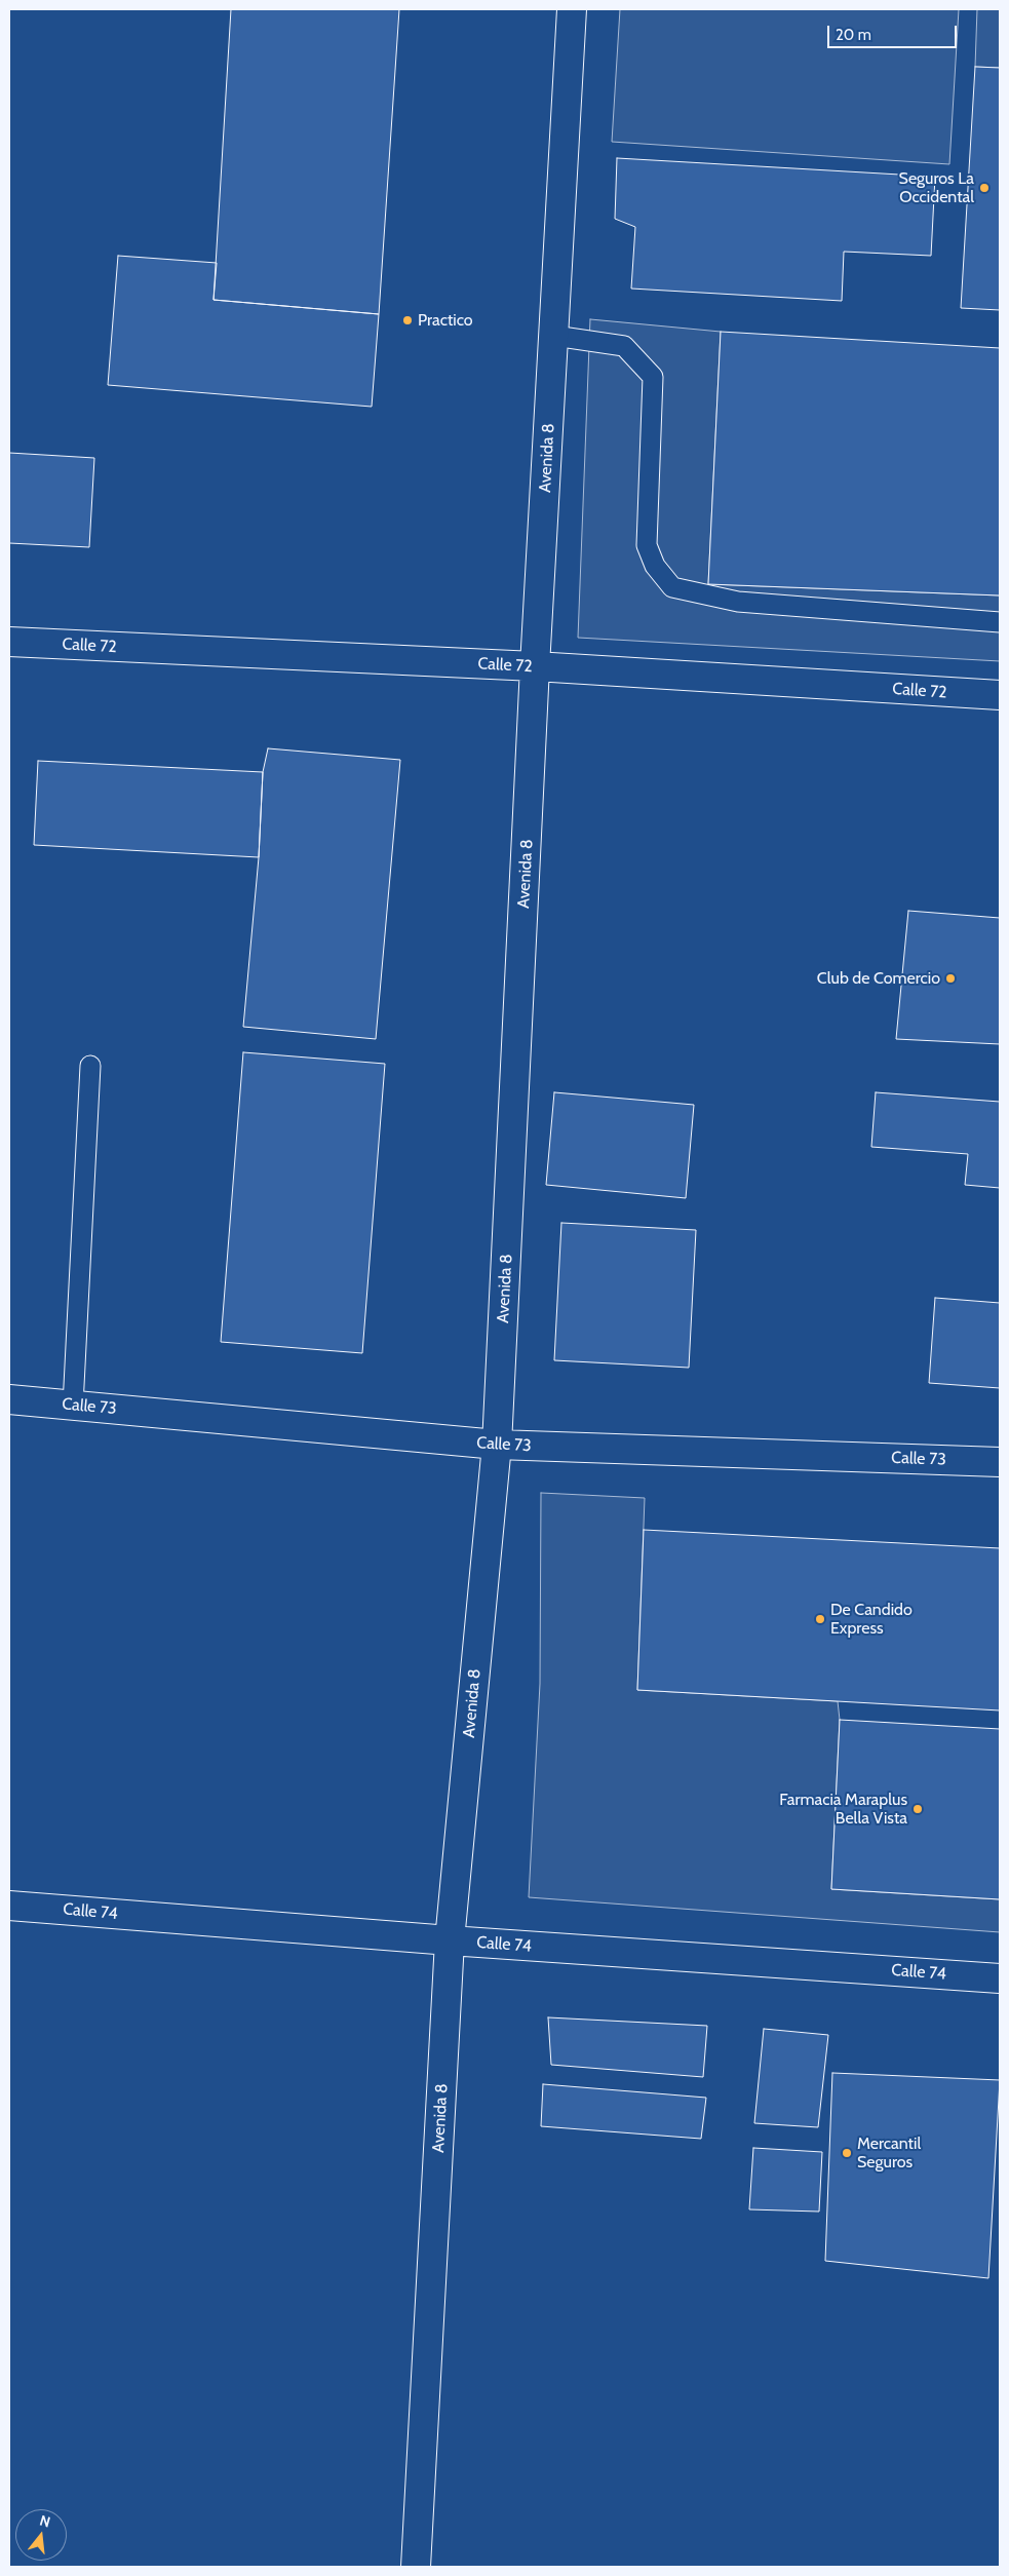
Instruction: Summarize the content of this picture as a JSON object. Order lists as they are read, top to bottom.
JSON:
{
  "streets": {
    "street": [
      "Avenida 8",
      "Calle 72",
      "Calle 73",
      "Calle 74"
    ]
  },
  "crossings": [
    ["Avenida 8", "Calle 72"],
    ["Avenida 8", "Calle 73"],
    ["Avenida 8", "Calle 74"]
  ],
  "places": [
    "Seguros La Occidental",
    "Practico",
    "Club de Comercio",
    "De Candido Express",
    "Farmacia Maraplus Bella Vista",
    "Mercantil Seguros"
  ],
  "scale_bar": "20 m",
  "north": "top"
}
